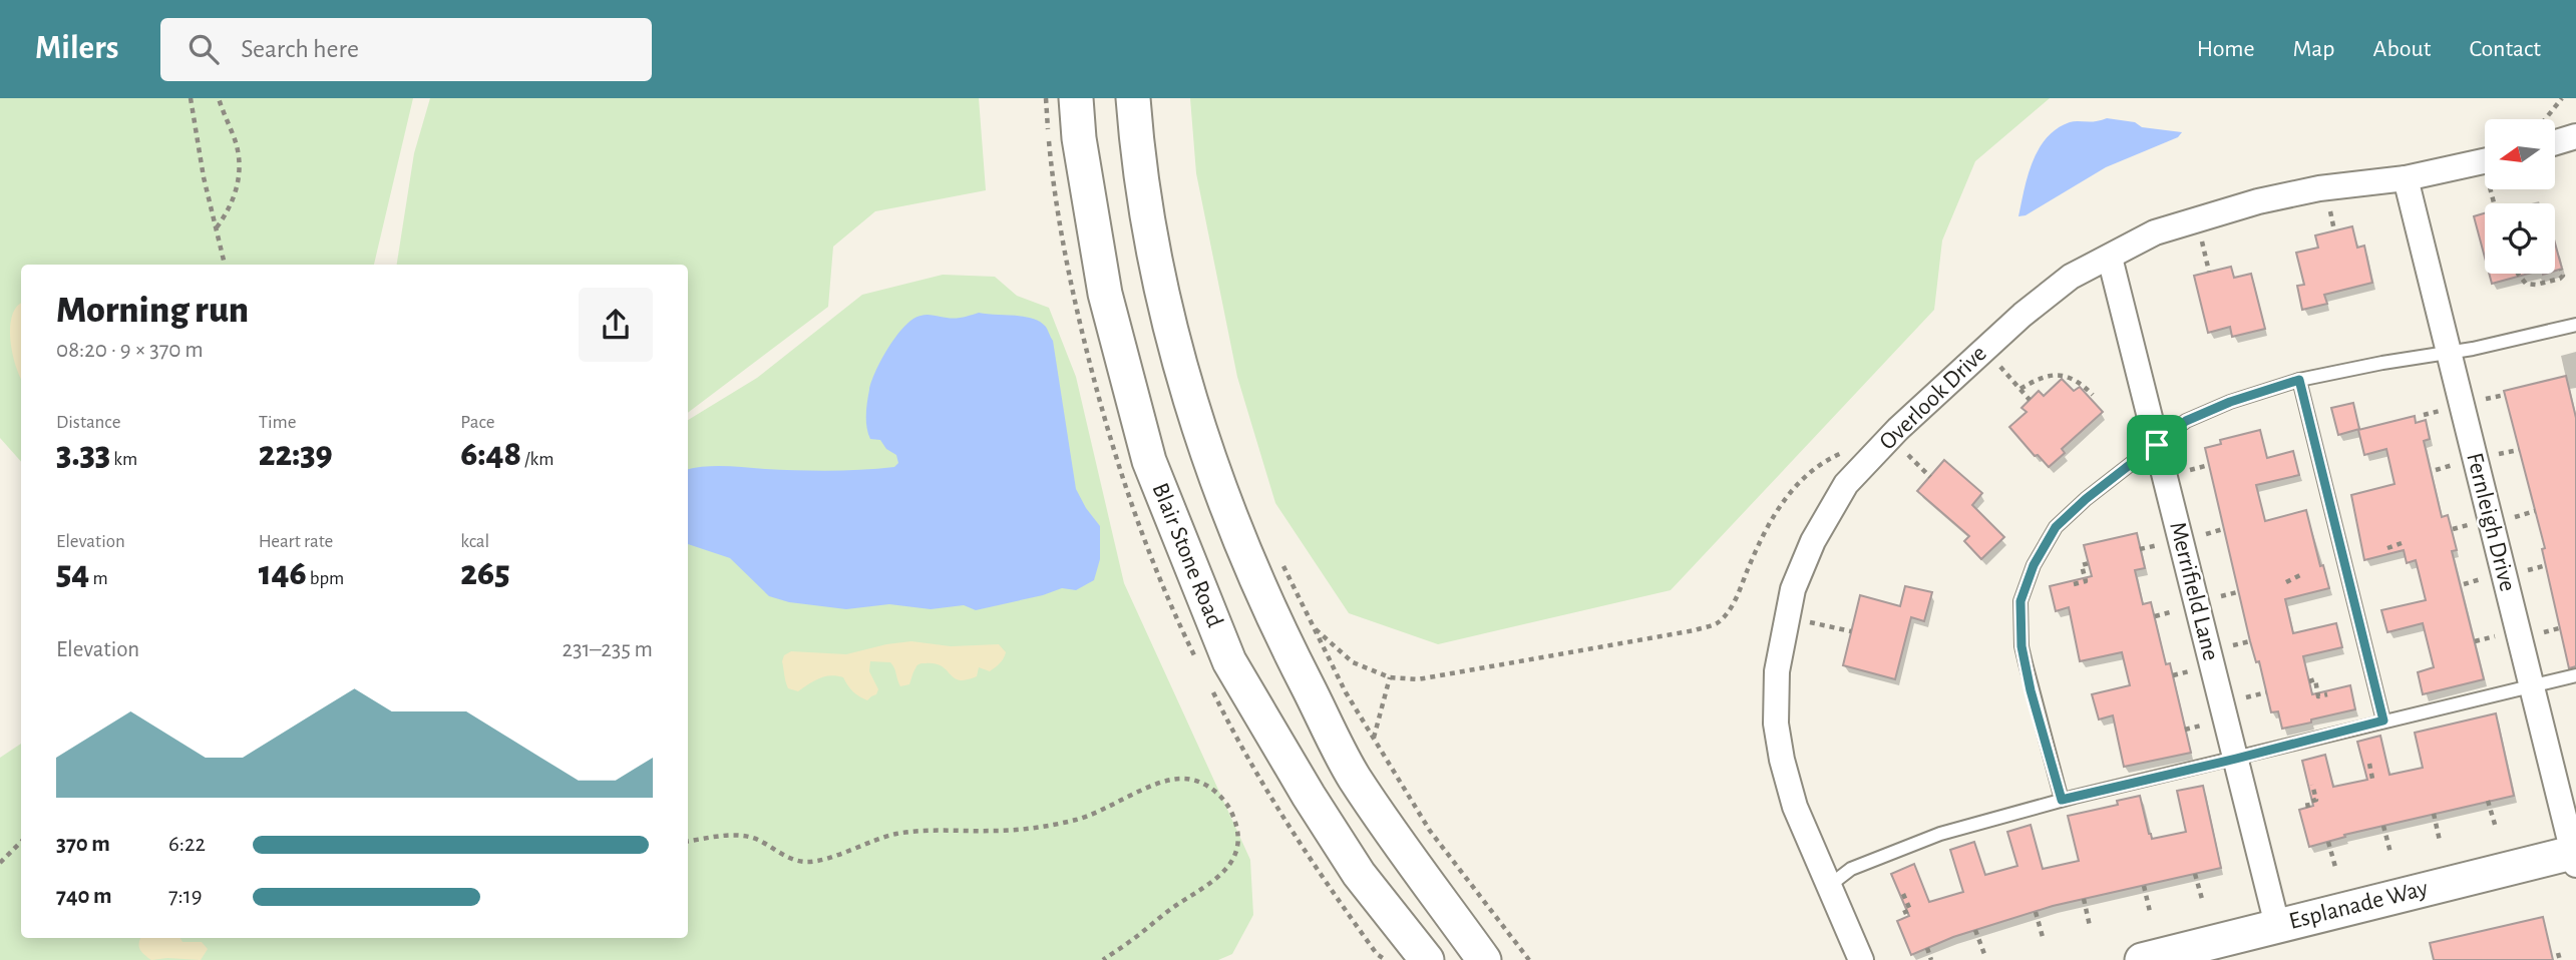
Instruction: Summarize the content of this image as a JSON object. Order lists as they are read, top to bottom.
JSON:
{
  "streets": {
    "street": [
      "Overlook Drive",
      "Fernleigh Drive",
      "Blair Stone Road",
      "Merrifield Lane",
      "Esplanade Way"
    ]
  },
  "crossings": [
    ["Overlook Drive", "Fernleigh Drive"],
    ["Overlook Drive", "Merrifield Lane"],
    ["Fernleigh Drive", "Esplanade Way"],
    ["Merrifield Lane", "Esplanade Way"]
  ],
  "north": "left",
  "page": {
    "header": "Milers",
    "search": "Search here",
    "nav": [
      "Home",
      "Map",
      "About",
      "Contact"
    ],
    "heading": ["Morning run", "08:20 · 9 × 370 m"],
    "stats": [
      ["Distance", "3.33 km"],
      ["Time", "22:39"],
      ["Pace", "6:48 /km"],
      ["Elevation", "54 m"],
      ["Heart rate", "146 bpm"],
      ["kcal", "265"]
    ],
    "chart": ["Elevation", "231–235 m"],
    "list": [
      {
        "name": "370 m",
        "note": "6:22"
      },
      {
        "name": "740 m",
        "note": "7:19"
      }
    ]
  }
}
